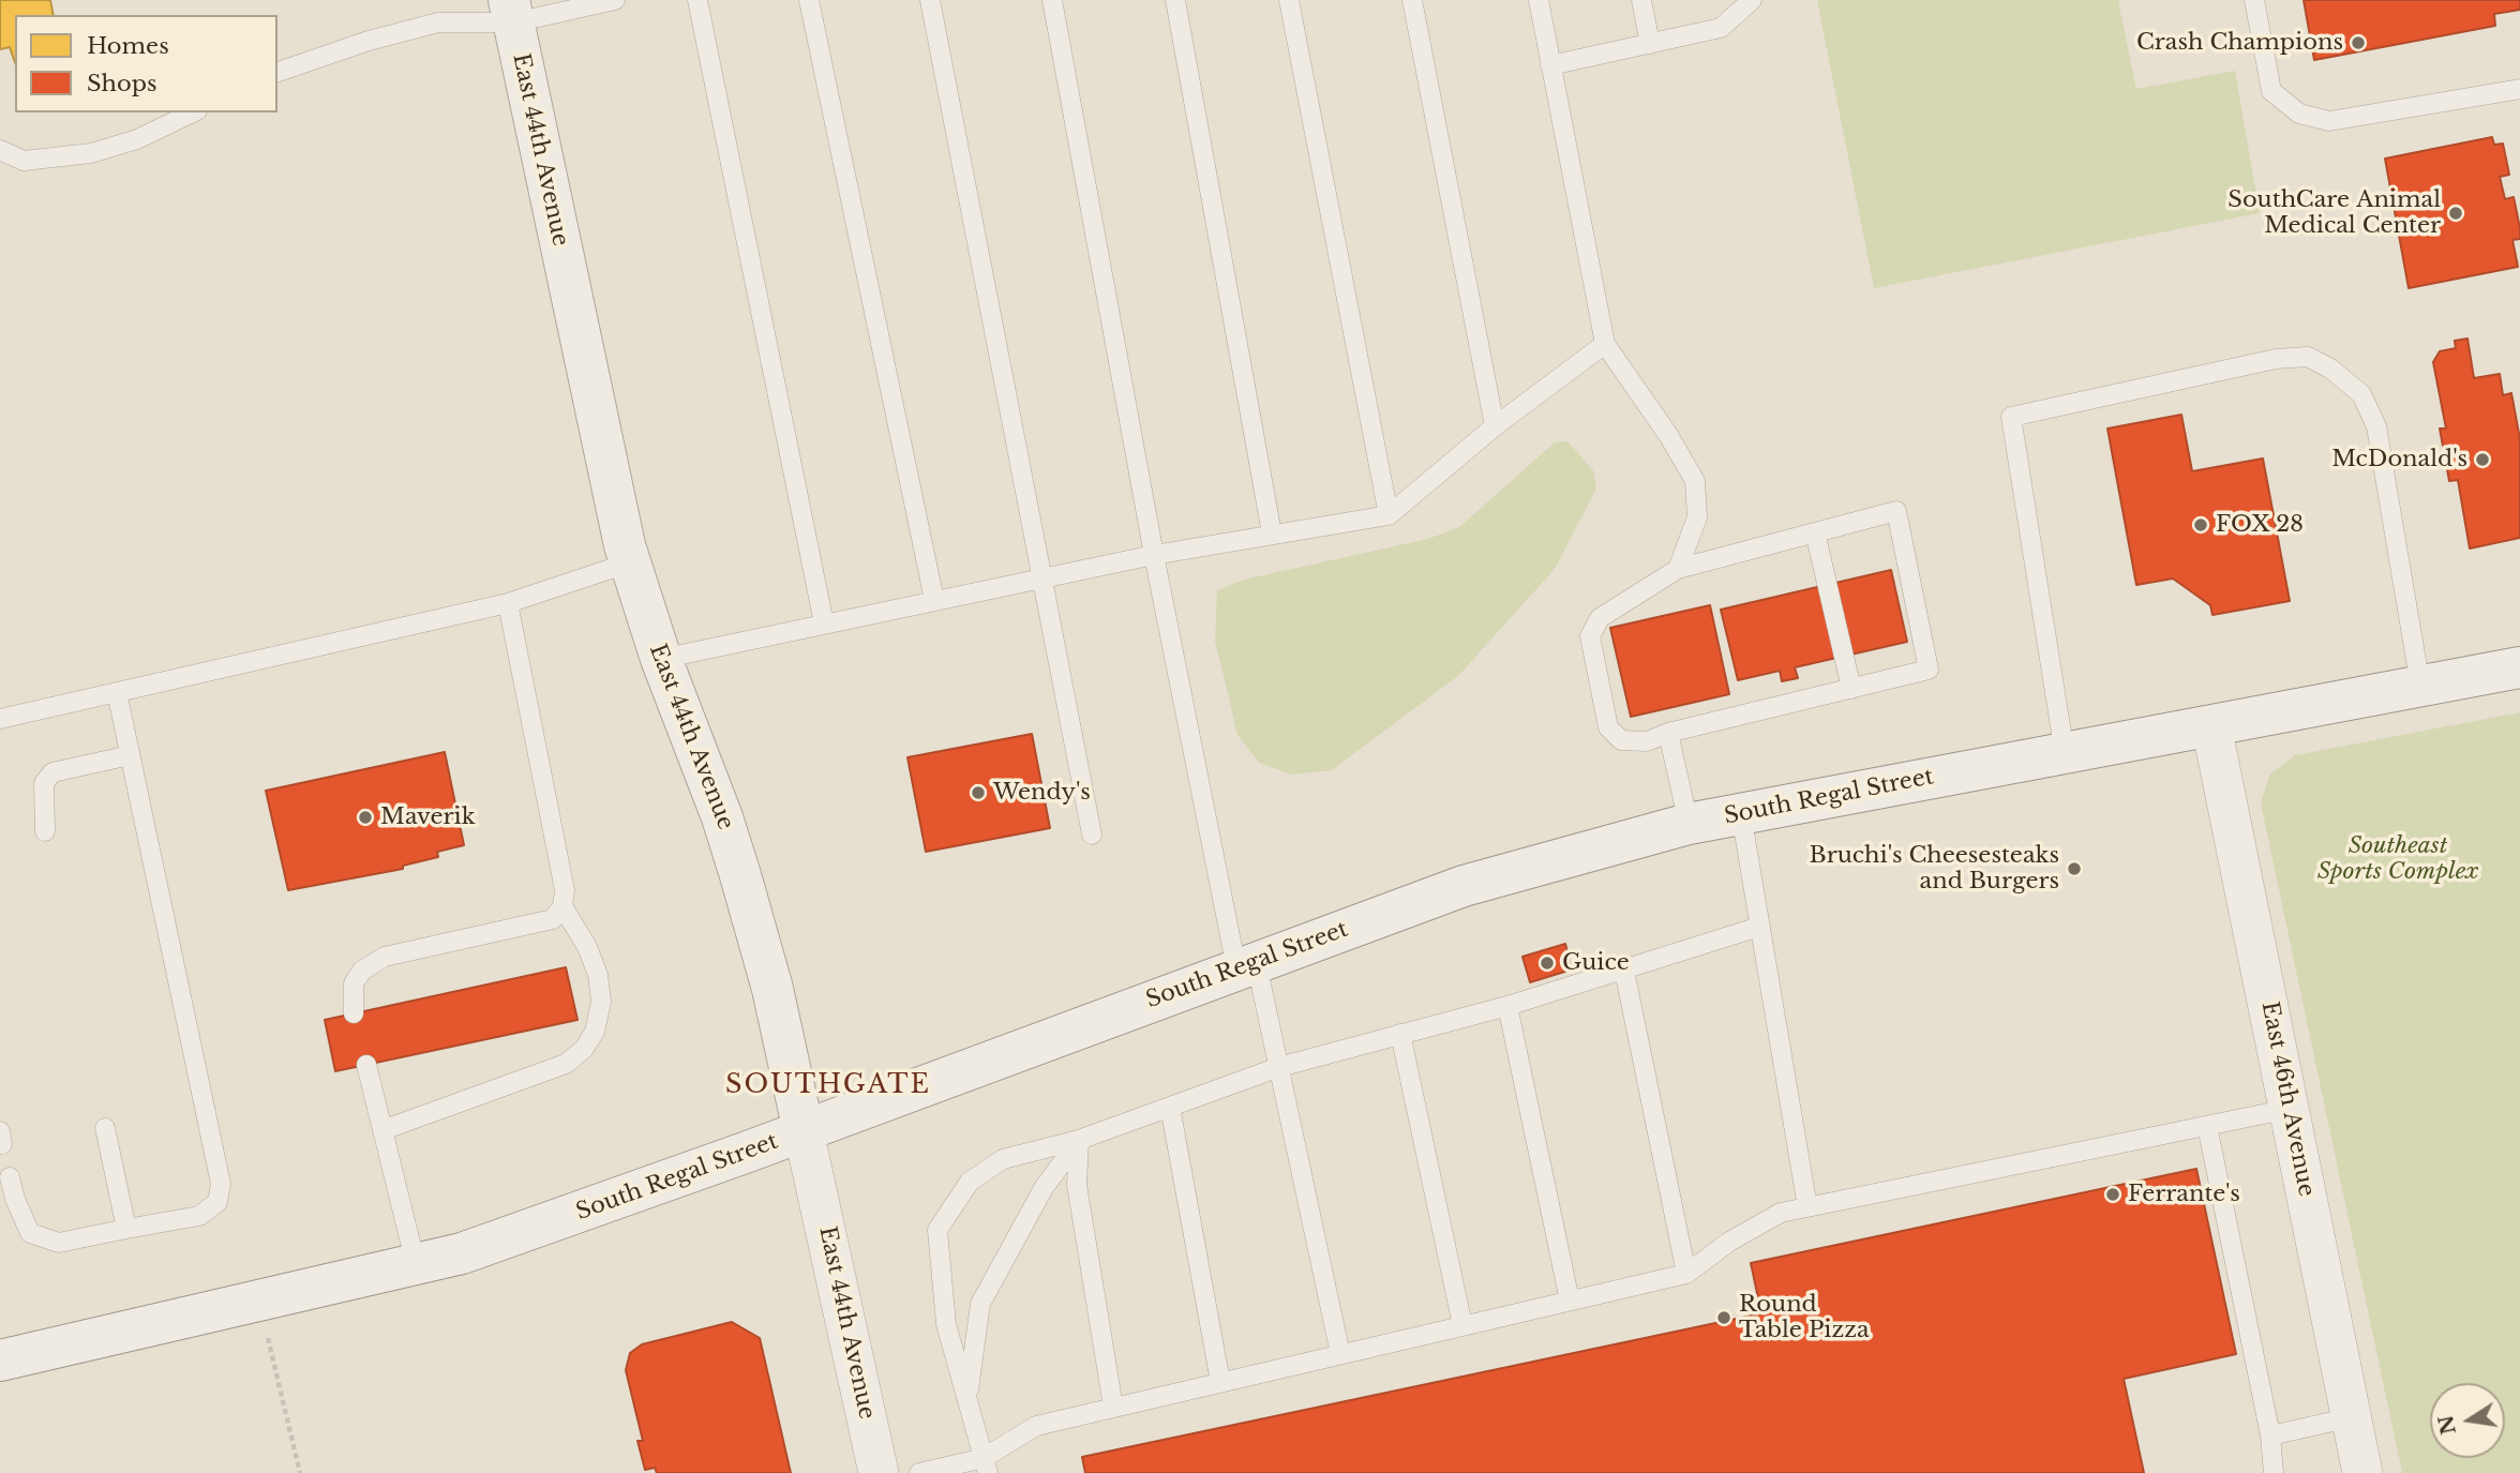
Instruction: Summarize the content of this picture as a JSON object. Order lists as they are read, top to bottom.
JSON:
{
  "streets": {
    "main road": ["East 44th Avenue", "South Regal Street"],
    "street": ["East 46th Avenue"]
  },
  "crossings": [
    ["East 44th Avenue", "South Regal Street"],
    ["South Regal Street", "East 46th Avenue"]
  ],
  "districts": ["SOUTHGATE"],
  "parks": ["Southeast Sports Complex"],
  "places": [
    "Crash Champions",
    "SouthCare Animal Medical Center",
    "McDonald's",
    "FOX 28",
    "Wendy's",
    "Maverik",
    "Bruchi's Cheesesteaks and Burgers",
    "Guice",
    "Ferrante's",
    "Round Table Pizza"
  ],
  "legend": ["Homes", "Shops"],
  "north": "left"
}
